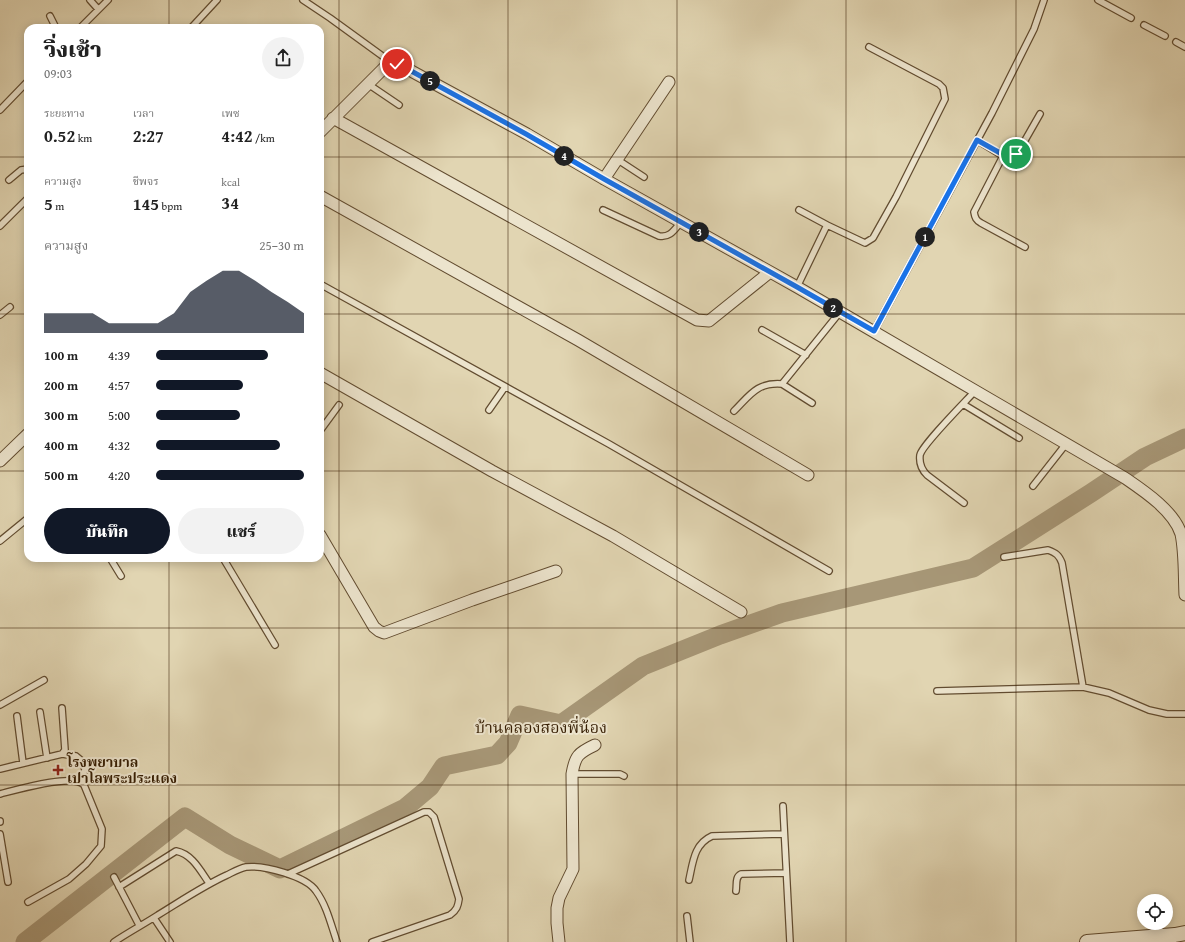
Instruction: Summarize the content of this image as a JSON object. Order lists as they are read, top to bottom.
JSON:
{
  "districts": ["บ้านคลองสองพี่น้อง"],
  "places": {
    "health": ["โรงพยาบาล เปาโลพระประแดง"]
  },
  "page": {
    "heading": ["วิ่งเช้า", "09:03"],
    "pins": [
      "5",
      "4",
      "3",
      "1",
      "2"
    ],
    "stats": [
      ["ระยะทาง", "0.52 km"],
      ["เวลา", "2:27"],
      ["เพซ", "4:42 /km"],
      ["ความสูง", "5 m"],
      ["ชีพจร", "145 bpm"],
      ["kcal", "34"]
    ],
    "chart": ["ความสูง", "25–30 m"],
    "list": [
      {
        "name": "100 m",
        "note": "4:39"
      },
      {
        "name": "200 m",
        "note": "4:57"
      },
      {
        "name": "300 m",
        "note": "5:00"
      },
      {
        "name": "400 m",
        "note": "4:32"
      },
      {
        "name": "500 m",
        "note": "4:20"
      }
    ],
    "buttons": ["บันทึก", "แชร์"]
  }
}
